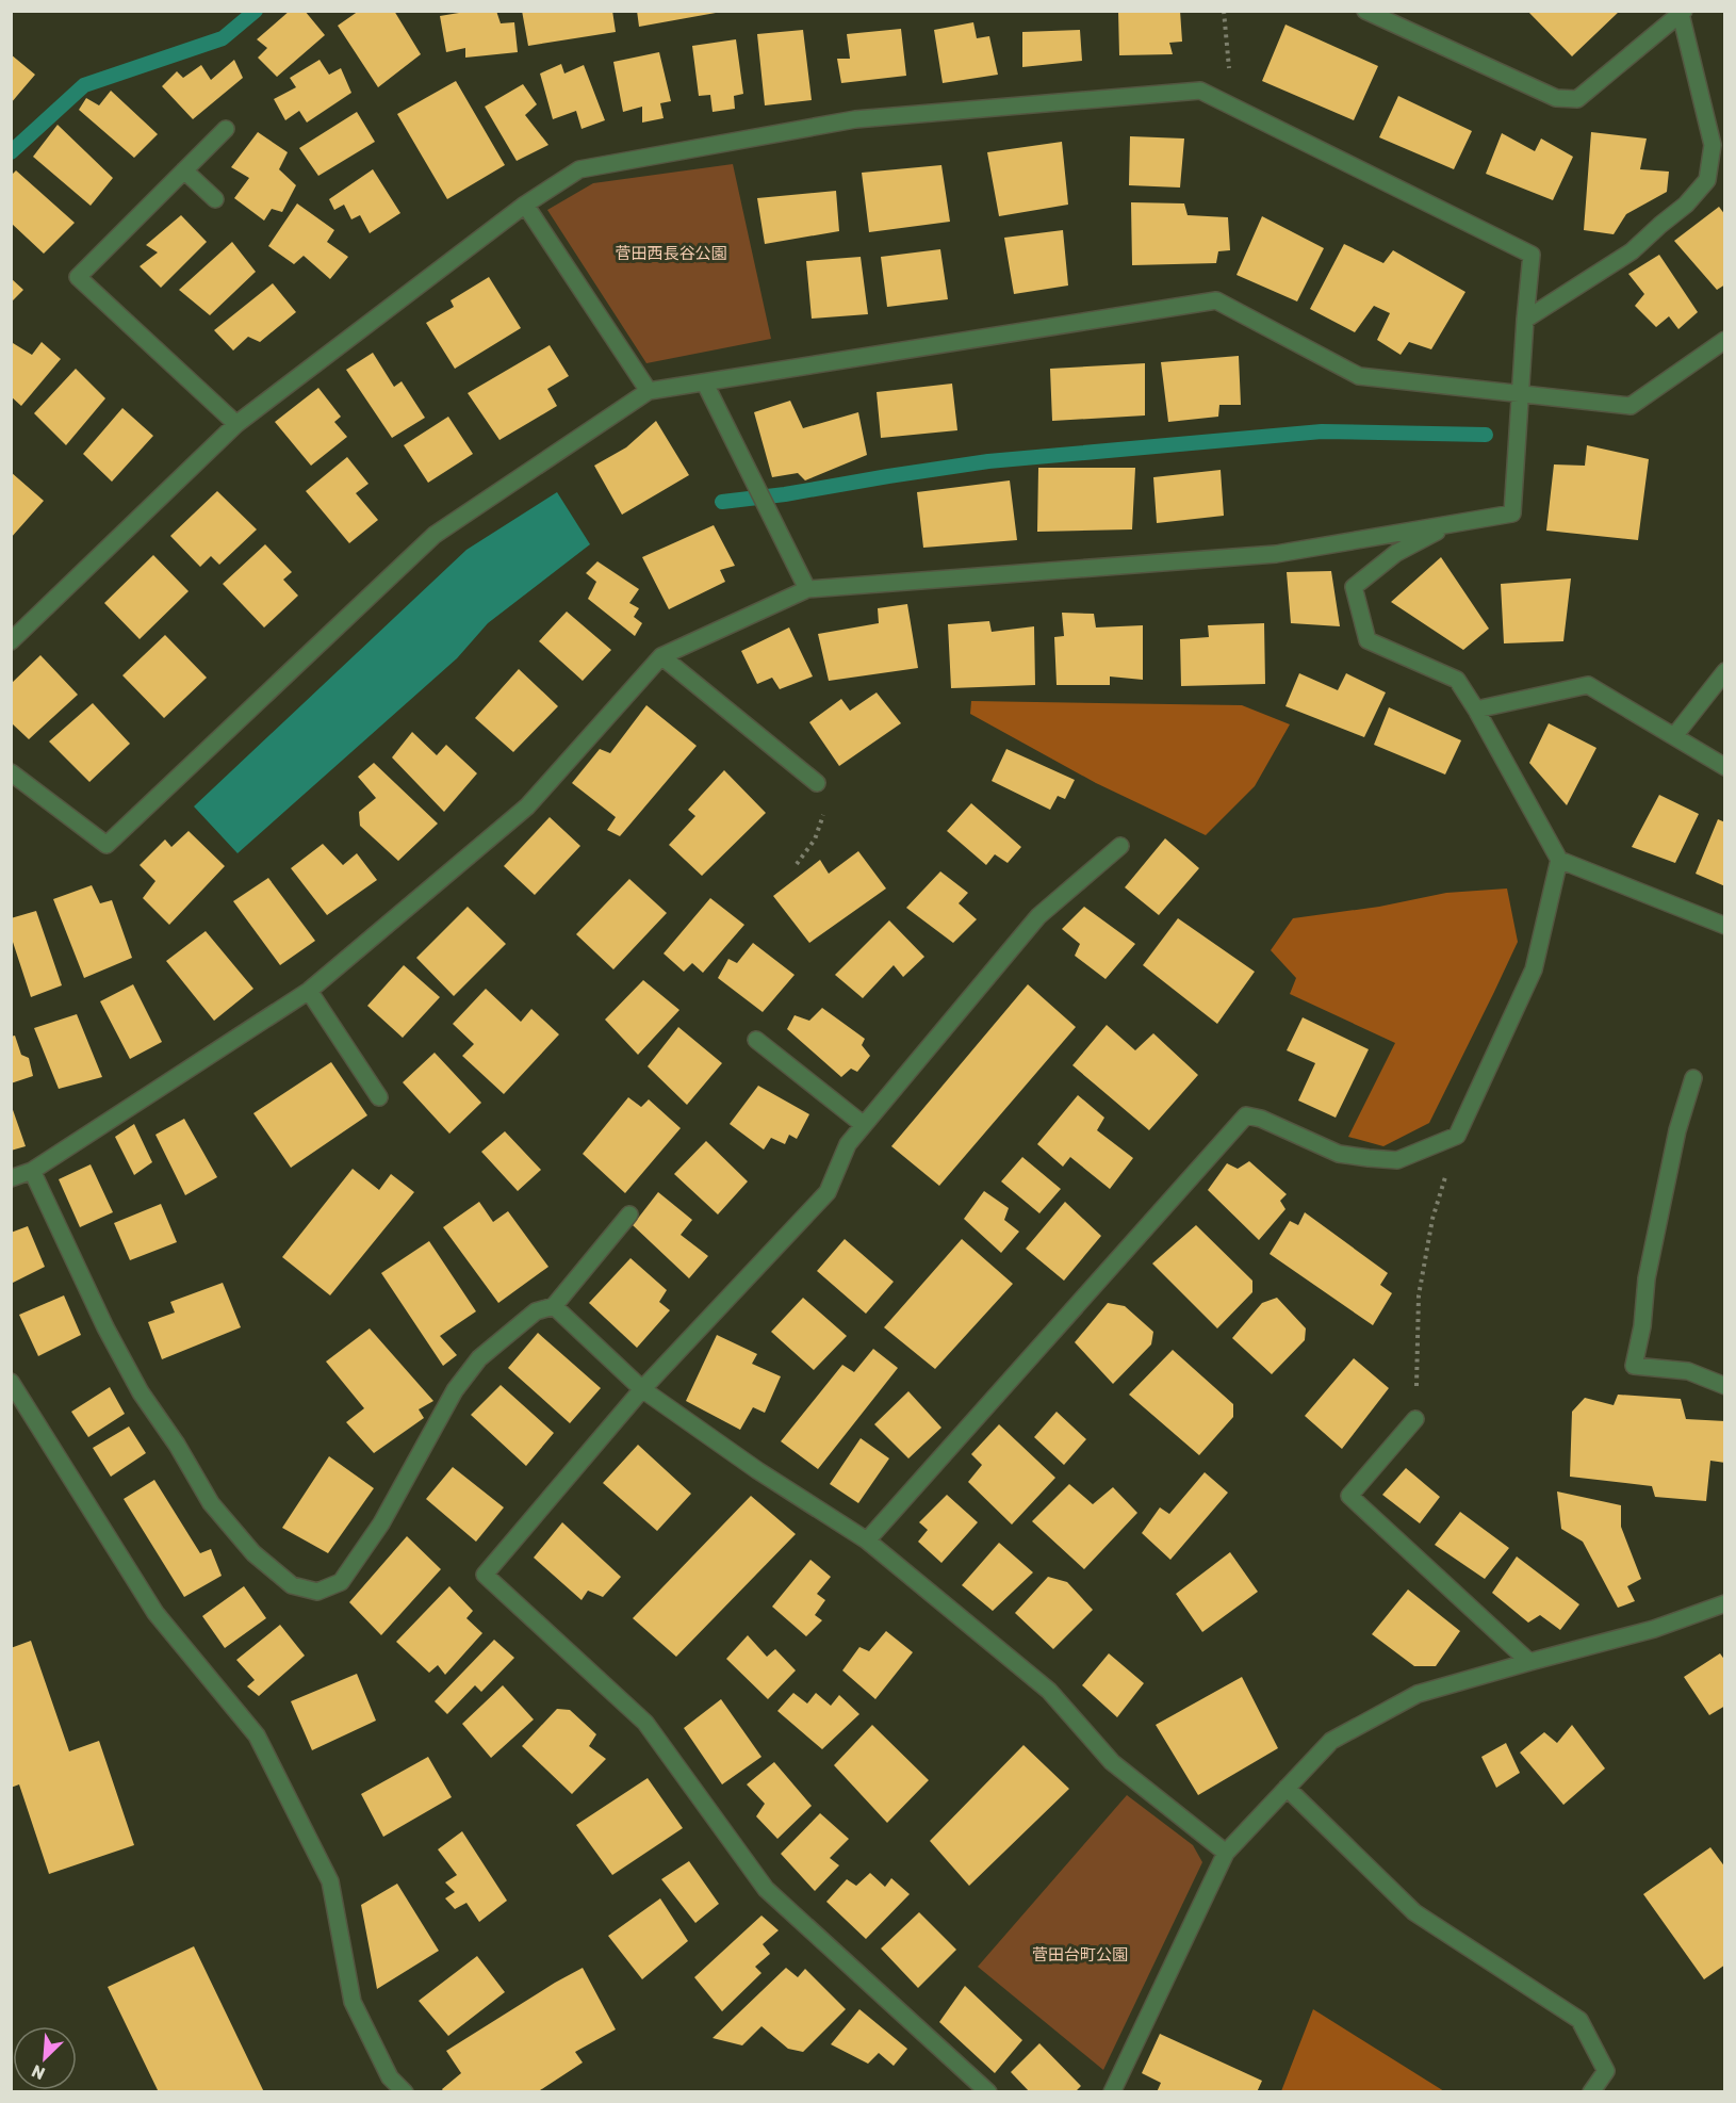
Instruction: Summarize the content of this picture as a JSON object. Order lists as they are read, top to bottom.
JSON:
{
  "parks": ["菅田西長谷公園", "菅田台町公園"],
  "north": "bottom left"
}
